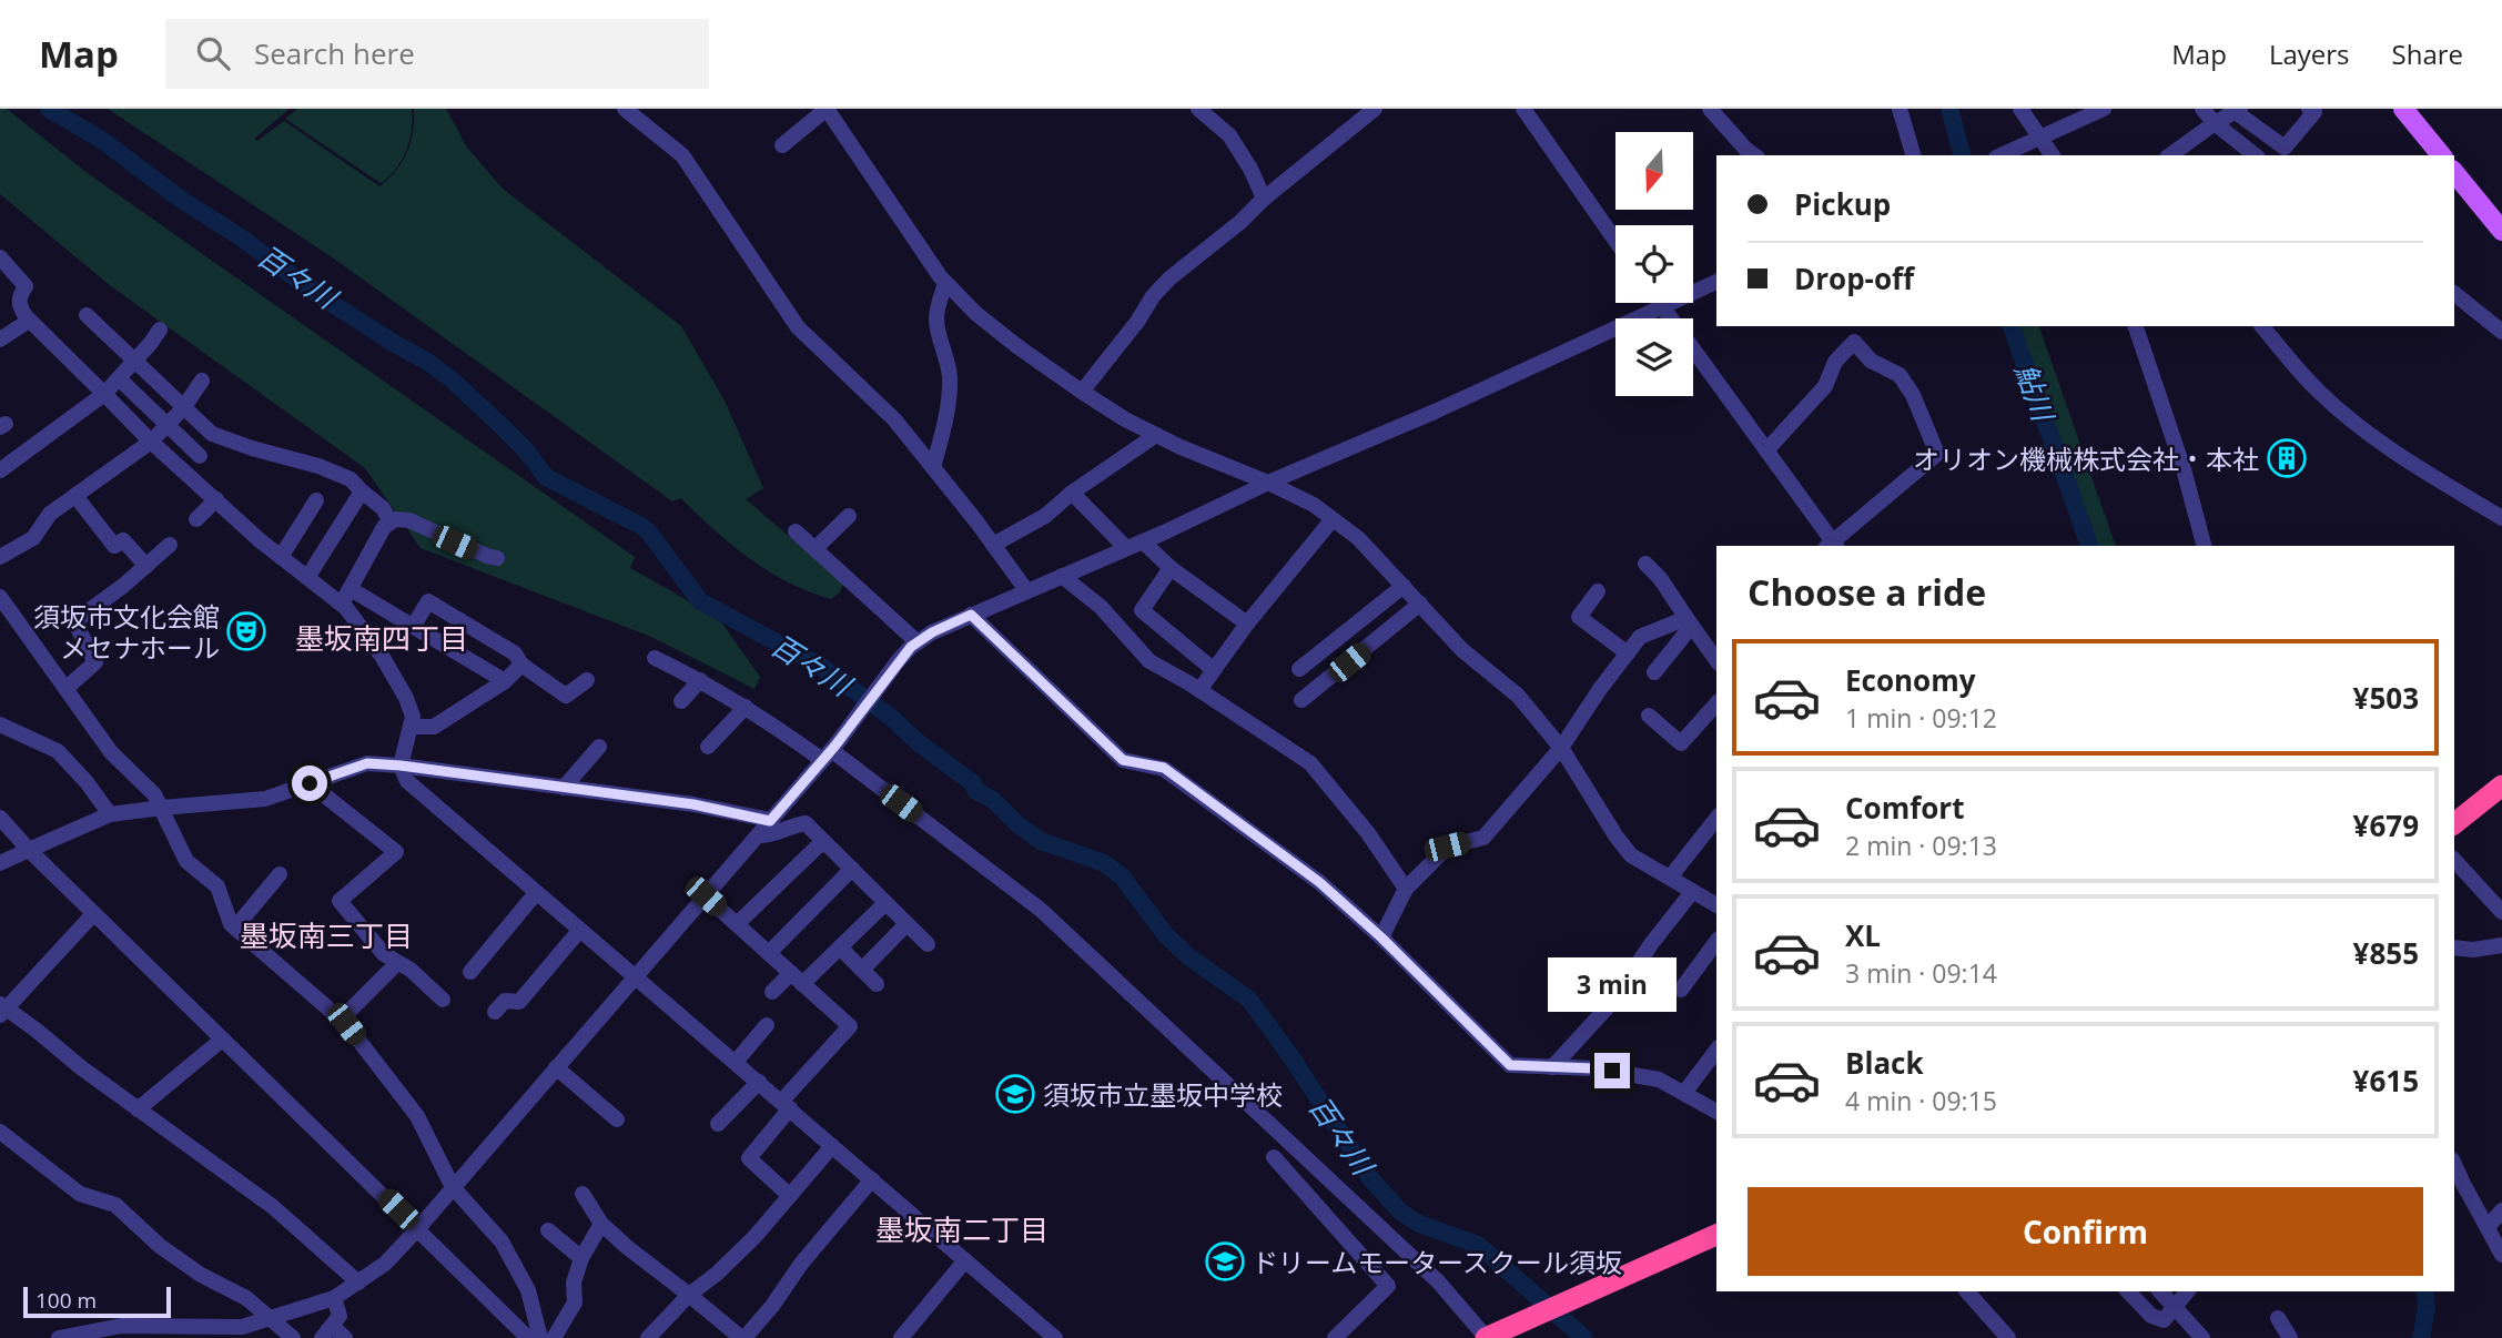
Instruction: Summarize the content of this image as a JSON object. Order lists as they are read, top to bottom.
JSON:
{
  "districts": ["墨坂南四丁目", "墨坂南三丁目", "墨坂南二丁目"],
  "water": ["百々川", "鮎川"],
  "places": {
    "building": ["オリオン機械株式会社・本社"],
    "theatre": ["須坂市文化会館 メセナホール"],
    "school or university": ["須坂市立墨坂中学校", "ドリームモータースクール須坂"]
  },
  "scale_bar": "100 m",
  "north": "bottom",
  "page": {
    "header": "Map",
    "search": "Search here",
    "nav": ["Map", "Layers", "Share"],
    "banner": ["Pickup", "Drop-off"],
    "heading": "Choose a ride",
    "list": [
      {
        "name": "Economy",
        "note": "1 min · 09:12",
        "value": "¥503"
      },
      {
        "name": "Comfort",
        "note": "2 min · 09:13",
        "value": "¥679"
      },
      {
        "name": "XL",
        "note": "3 min · 09:14",
        "value": "¥855"
      },
      {
        "name": "Black",
        "note": "4 min · 09:15",
        "value": "¥615"
      }
    ],
    "bubble": "3 min",
    "buttons": "Confirm",
    "scale": "100 m"
  }
}
